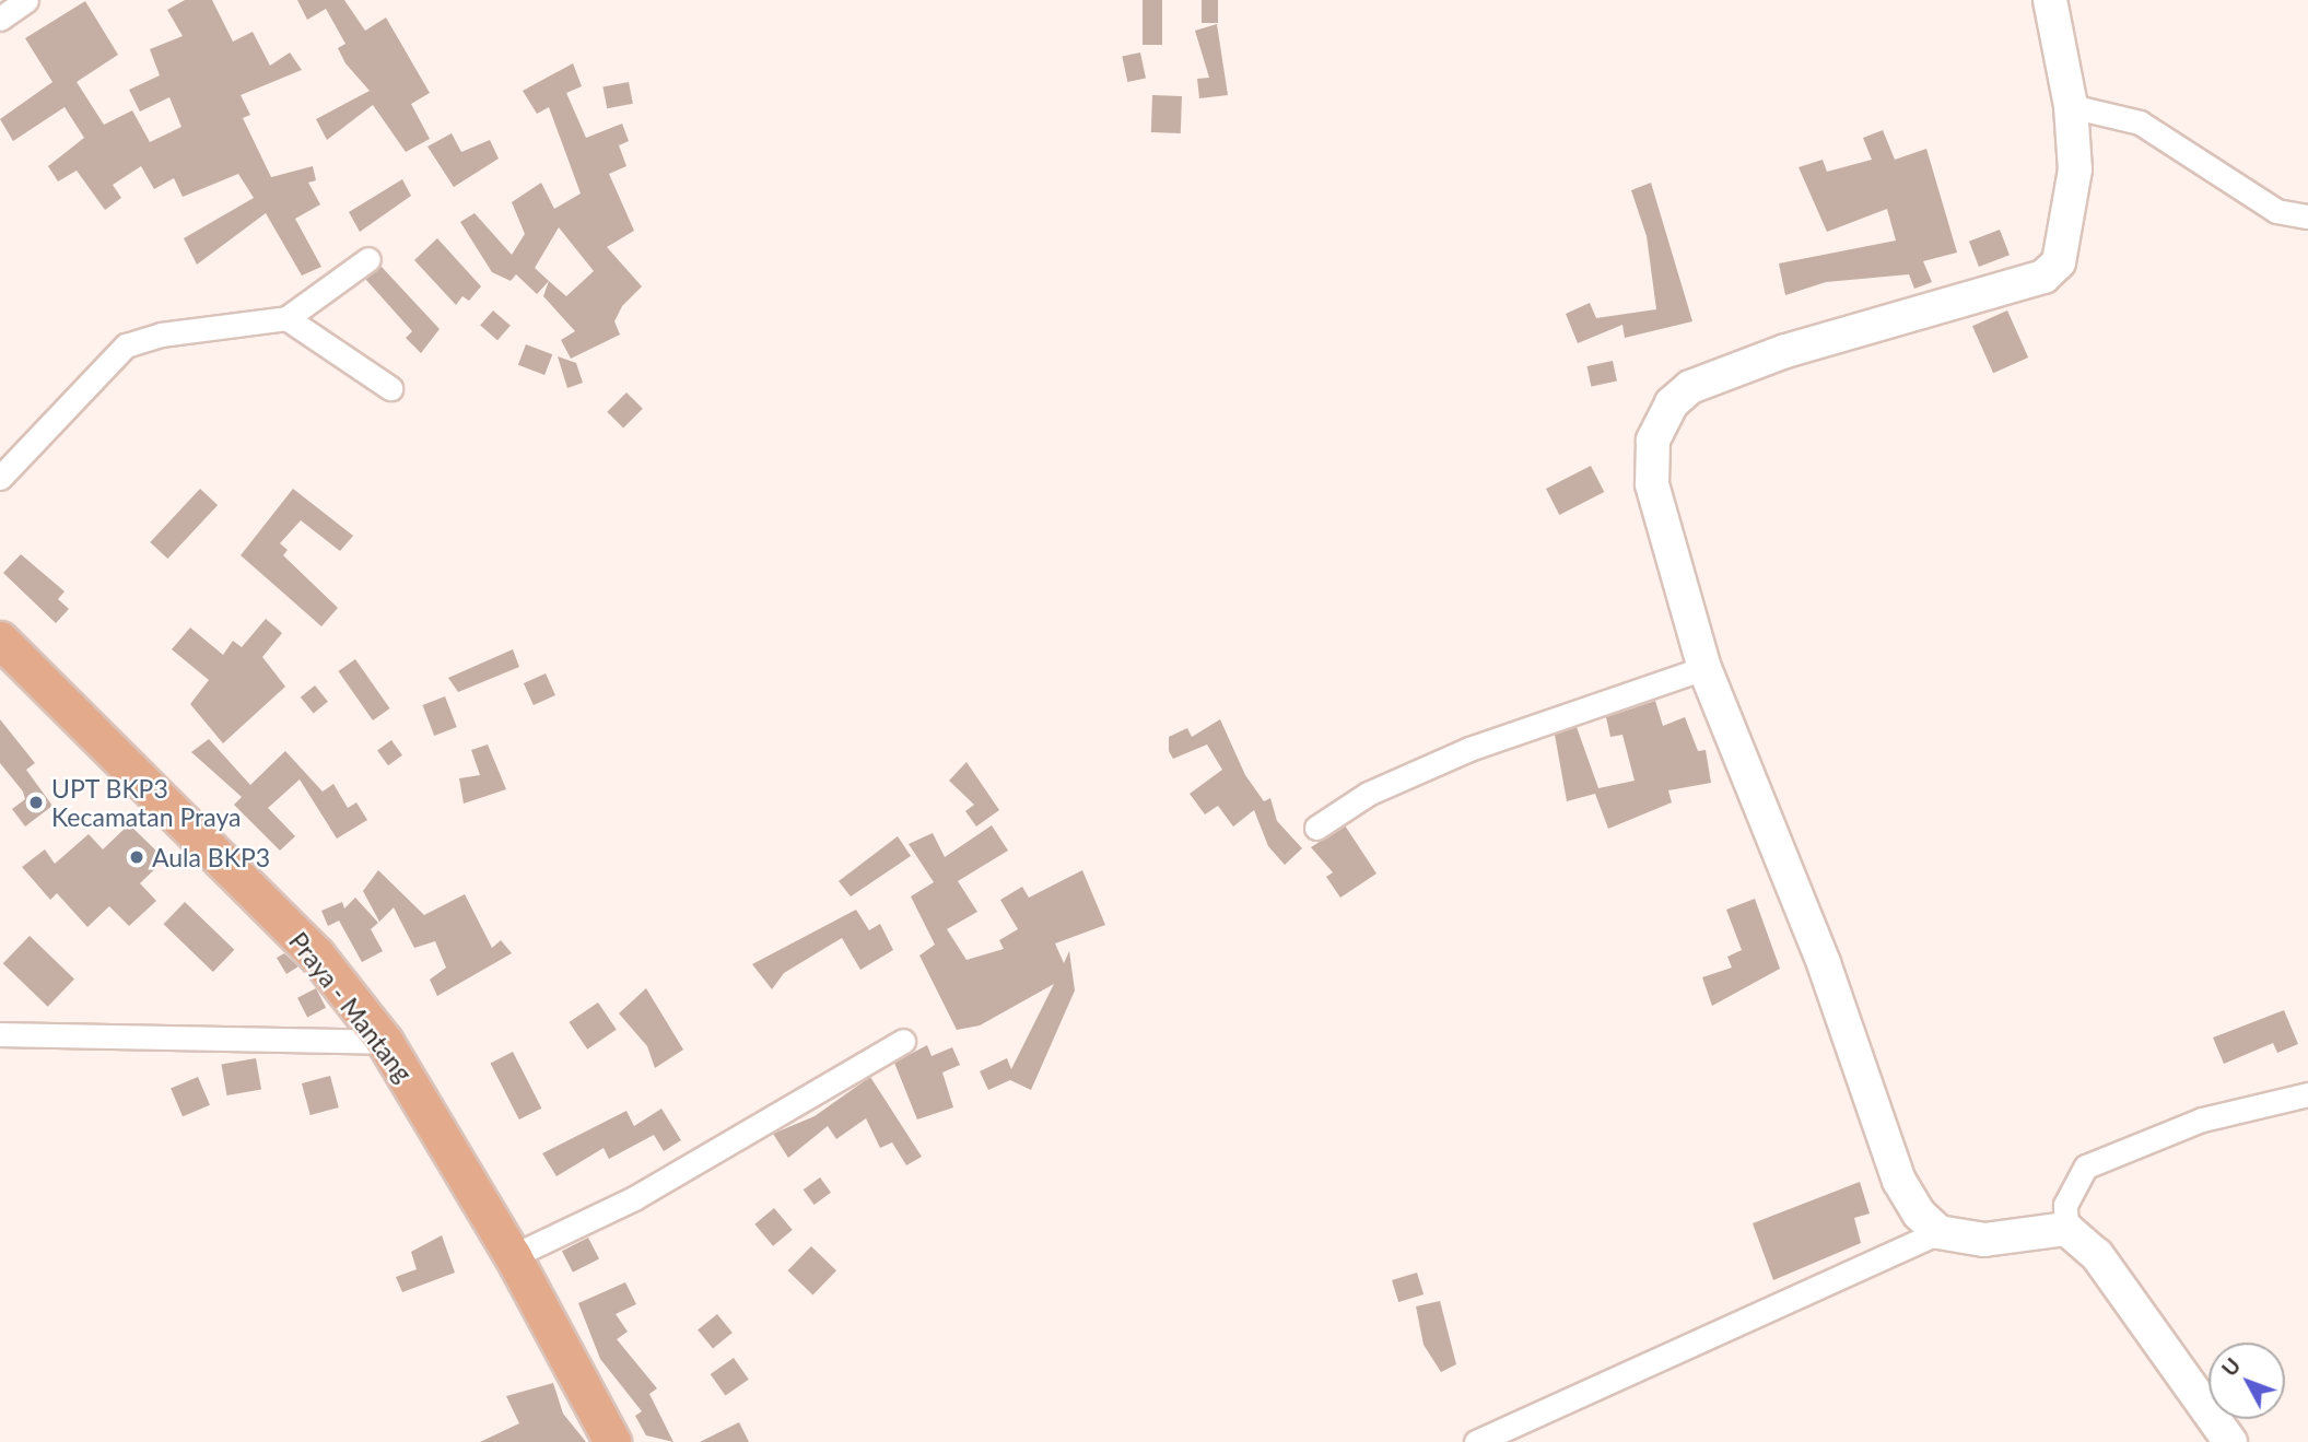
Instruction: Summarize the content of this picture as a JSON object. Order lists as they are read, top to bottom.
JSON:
{
  "streets": {
    "main road": ["Praya - Mantang"]
  },
  "places": ["UPT BKP3 Kecamatan Praya", "Aula BKP3"],
  "north": "top left"
}
